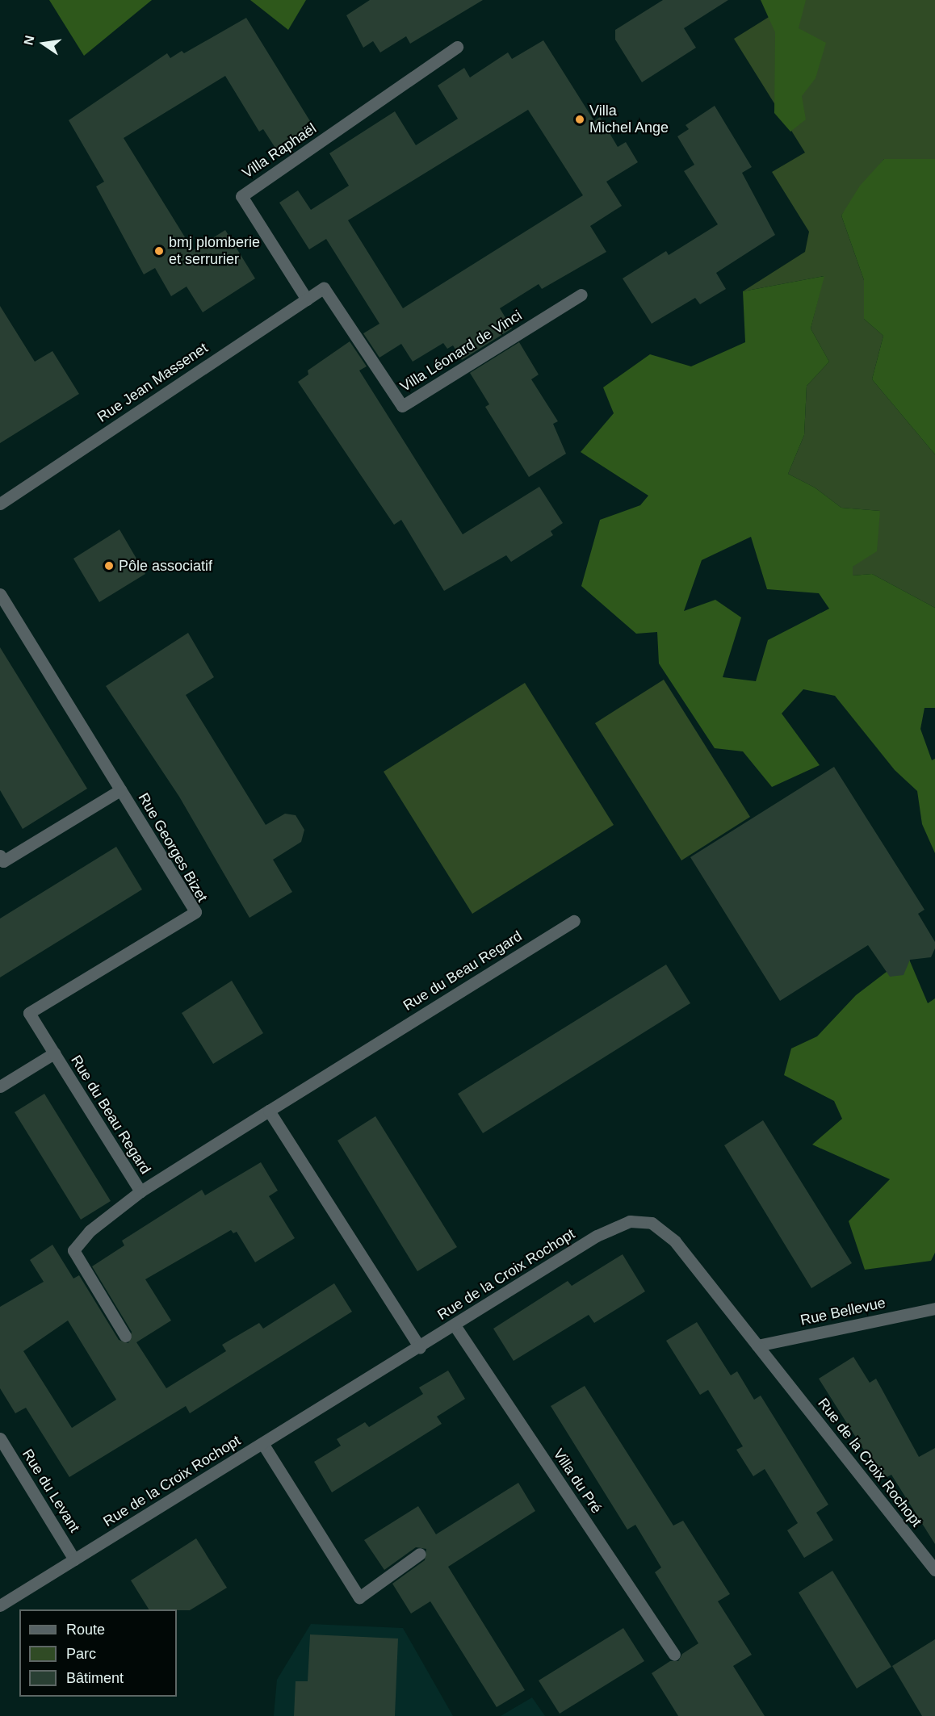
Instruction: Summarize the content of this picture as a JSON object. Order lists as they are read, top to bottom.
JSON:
{
  "streets": {
    "street": [
      "Villa Raphaël",
      "Villa Léonard de Vinci",
      "Rue Jean Massenet",
      "Rue Georges Bizet",
      "Rue du Beau Regard",
      "Rue de la Croix Rochopt",
      "Rue Bellevue",
      "Villa du Pré",
      "Rue du Levant"
    ]
  },
  "crossings": [
    ["Villa Raphaël", "Rue Jean Massenet"],
    ["Villa Léonard de Vinci", "Rue Jean Massenet"],
    ["Rue Georges Bizet", "Rue du Beau Regard"],
    ["Rue de la Croix Rochopt", "Rue Bellevue"],
    ["Rue de la Croix Rochopt", "Villa du Pré"],
    ["Rue de la Croix Rochopt", "Rue du Levant"]
  ],
  "places": ["Villa Michel Ange", "bmj plomberie et serrurier", "Pôle associatif"],
  "legend": ["Route", "Parc", "Bâtiment"],
  "north": "left"
}
